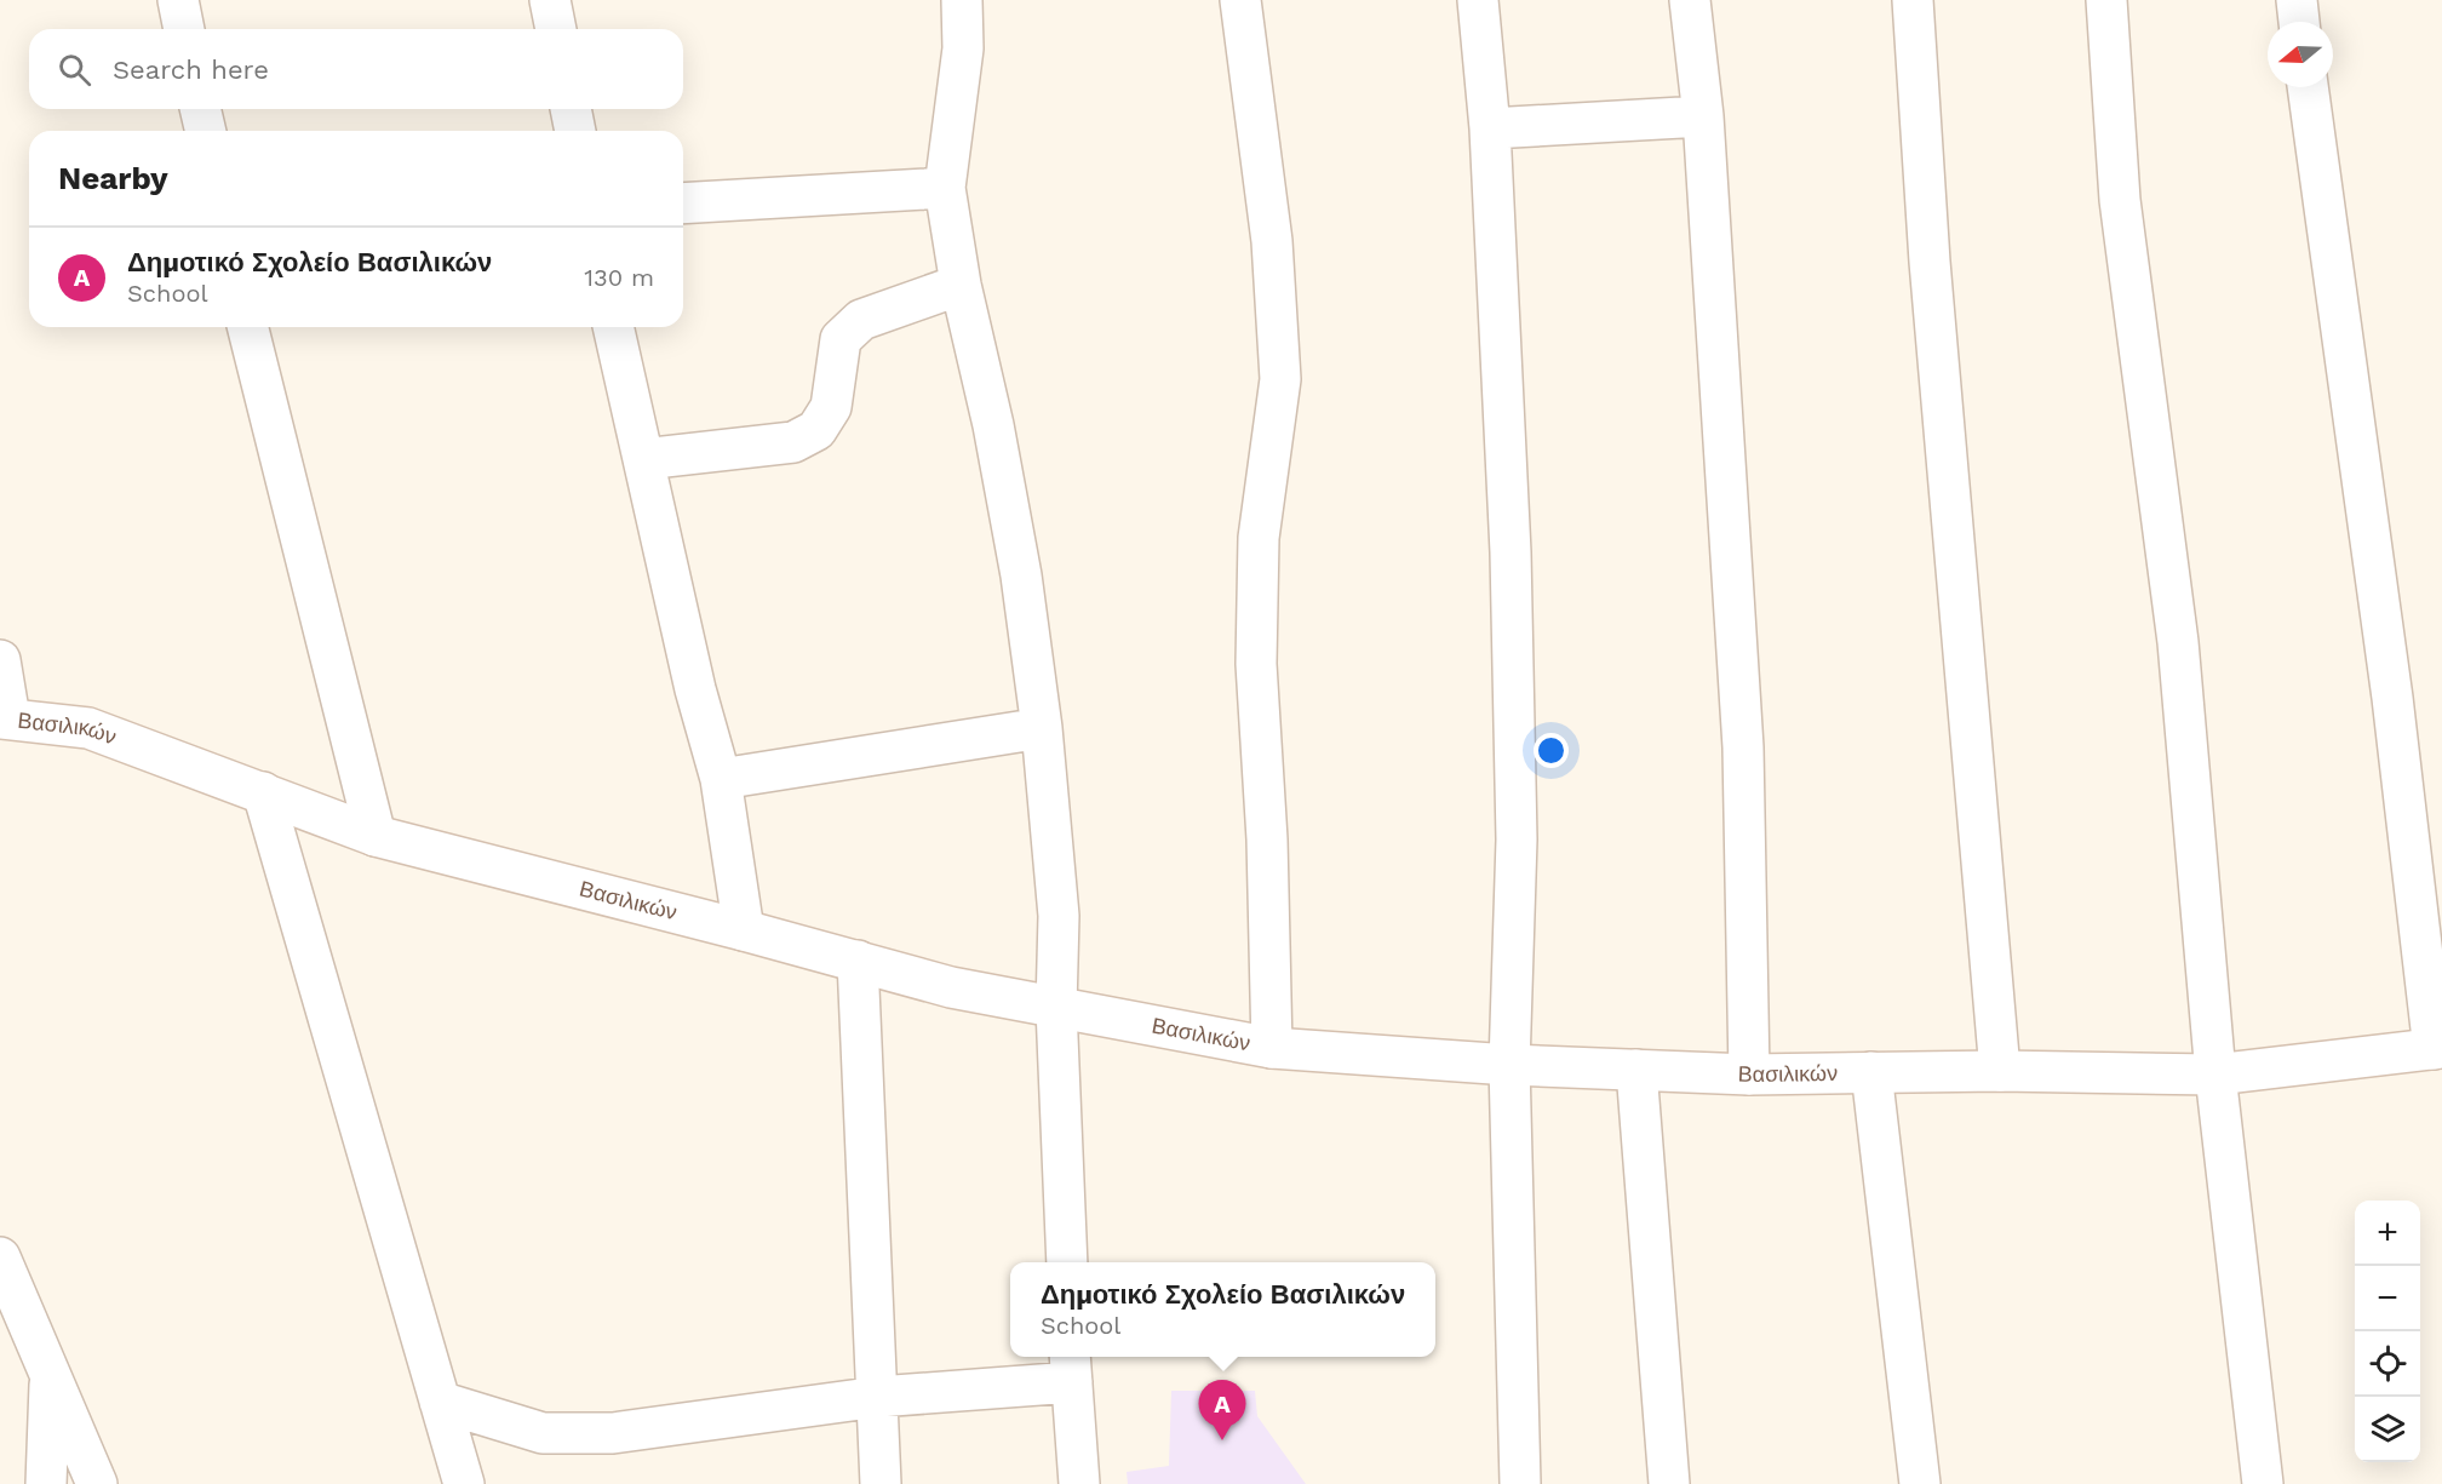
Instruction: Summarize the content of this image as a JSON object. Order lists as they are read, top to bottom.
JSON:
{
  "streets": {
    "street": ["Βασιλικών"]
  },
  "north": "left",
  "page": {
    "search": "Search here",
    "heading": "Nearby",
    "list": [
      {
        "mark": "A",
        "name": "Δημοτικό Σχολείο Βασιλικών",
        "note": "School",
        "value": "130 m"
      }
    ],
    "map_buttons": ["+", "−"],
    "popup": ["Δημοτικό Σχολείο Βασιλικών", "School"],
    "pins": "A"
  }
}
